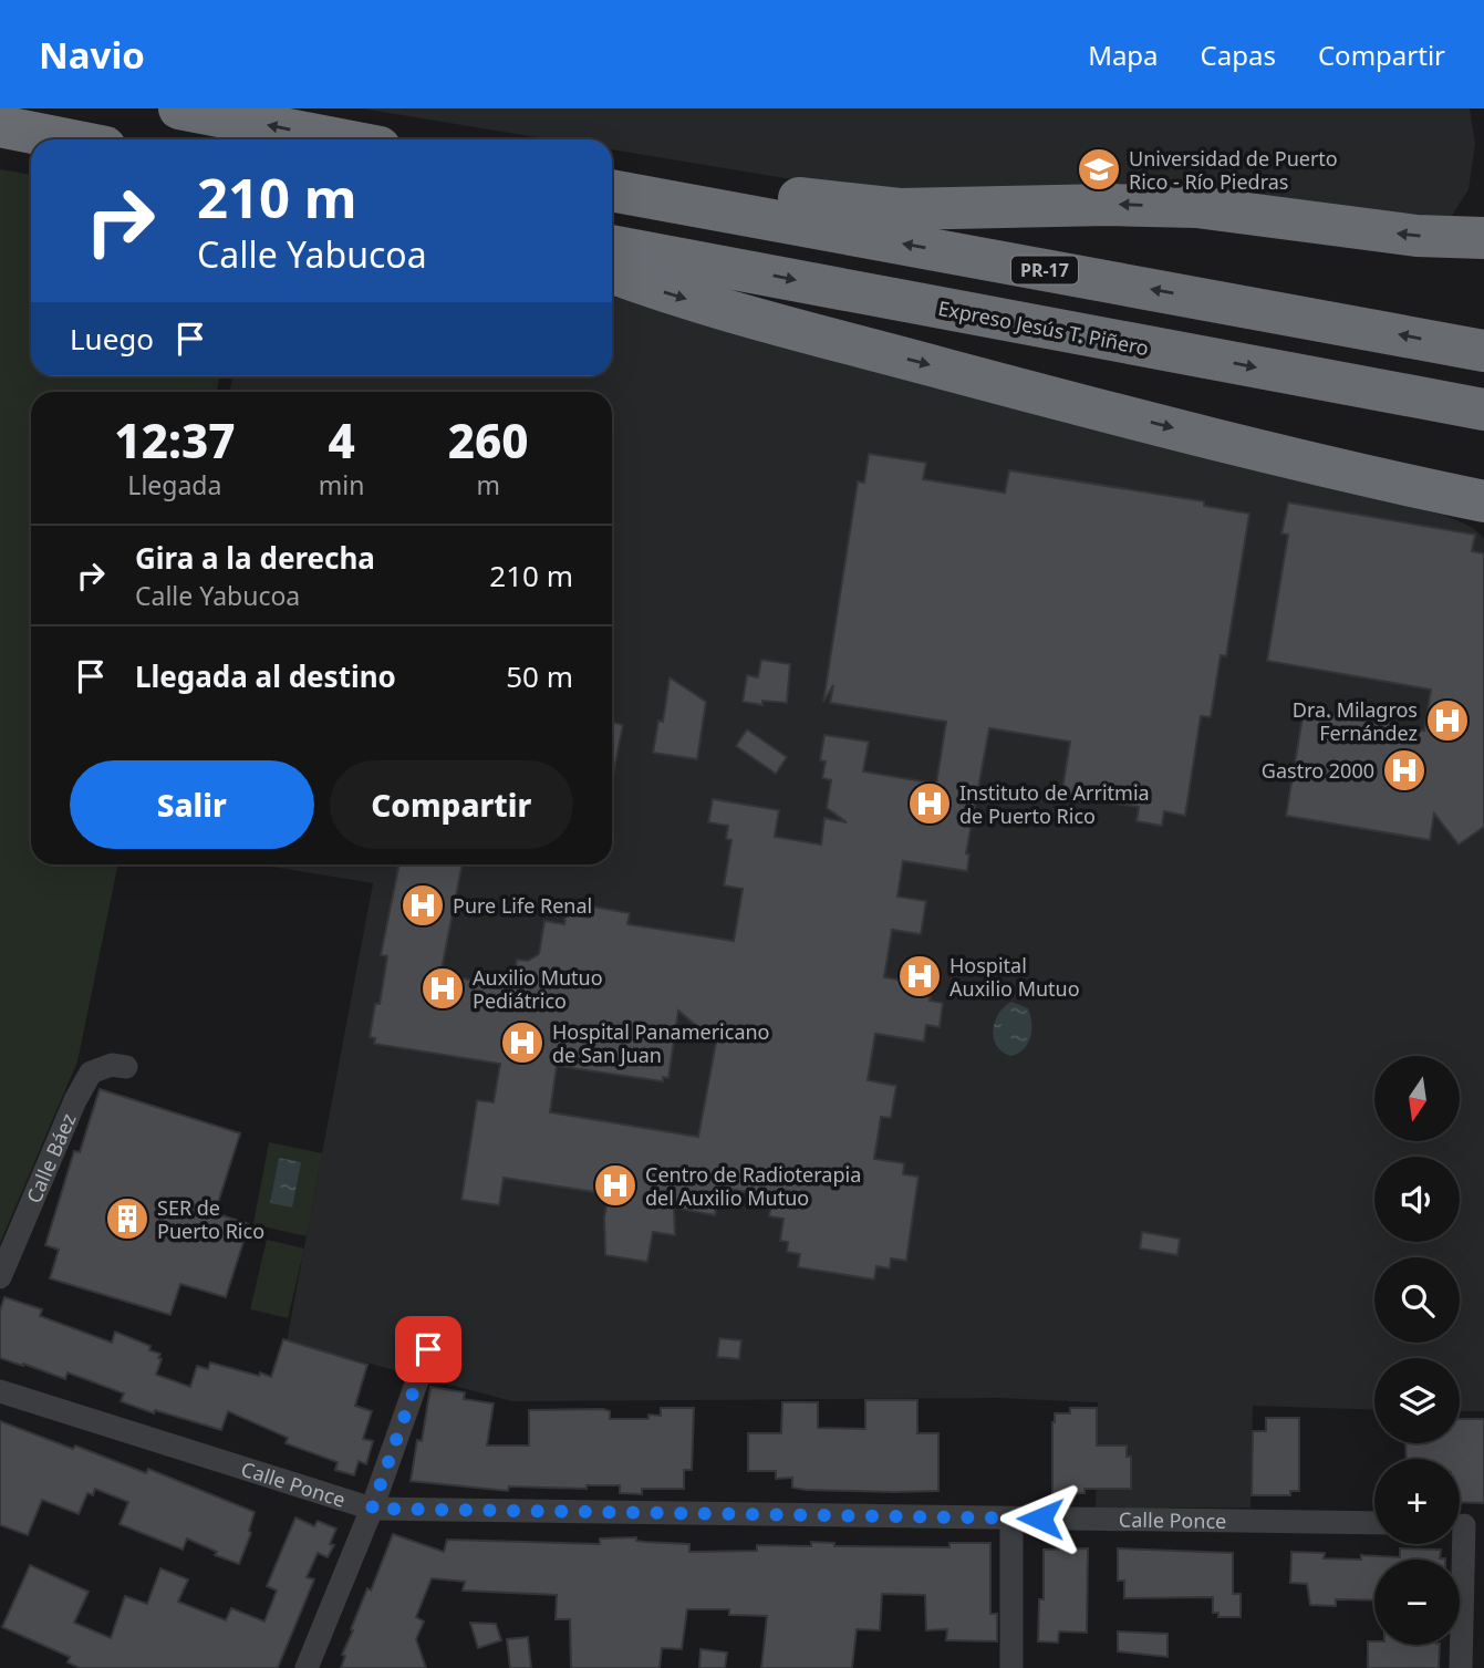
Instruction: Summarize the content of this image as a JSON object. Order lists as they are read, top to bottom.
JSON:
{
  "streets": {
    "highway": ["PR-17", "Expreso Jesús T. Piñero"],
    "street": ["Calle Báez", "Calle Ponce"]
  },
  "places": {
    "school or university": ["Universidad de Puerto Rico - Río Piedras"],
    "hospital": [
      "Dra. Milagros Fernández",
      "Gastro 2000",
      "Instituto de Arritmia de Puerto Rico",
      "Pure Life Renal",
      "Hospital Auxilio Mutuo",
      "Auxilio Mutuo Pediátrico",
      "Hospital Panamericano de San Juan",
      "Centro de Radioterapia del Auxilio Mutuo"
    ],
    "building": ["SER de Puerto Rico"]
  },
  "north": "bottom",
  "page": {
    "header": "Navio",
    "nav": ["Mapa", "Capas", "Compartir"],
    "turn": ["210 m", "Calle Yabucoa"],
    "then": "Luego",
    "eta": [
      "12:37",
      "Llegada",
      "4",
      "min",
      "260",
      "m"
    ],
    "list": [
      {
        "name": "Gira a la derecha",
        "note": "Calle Yabucoa",
        "value": "210 m"
      },
      {
        "name": "Llegada al destino",
        "value": "50 m"
      }
    ],
    "buttons": ["Salir", "Compartir"],
    "map_buttons": ["+", "−"]
  }
}
